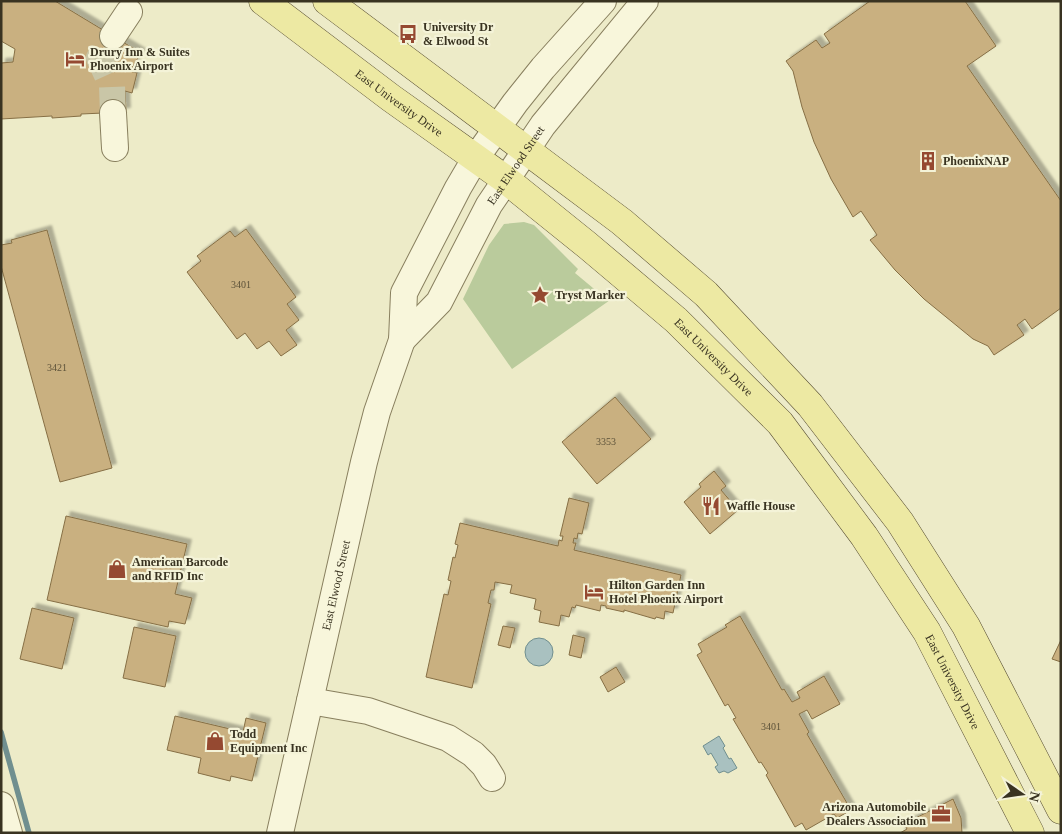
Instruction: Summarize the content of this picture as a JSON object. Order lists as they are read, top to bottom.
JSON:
{
  "streets": {
    "main road": ["East University Drive"],
    "street": ["East Elwood Street"]
  },
  "crossings": [
    ["East University Drive", "East Elwood Street"]
  ],
  "places": {
    "bus stop": ["University Dr & Elwood St"],
    "hotel": ["Drury Inn & Suites Phoenix Airport", "Hilton Garden Inn Hotel Phoenix Airport"],
    "building": ["PhoenixNAP"],
    "place": ["Tryst Marker"],
    "restaurant": ["Waffle House"],
    "shop": ["American Barcode and RFID Inc", "Todd Equipment Inc"],
    "office": ["Arizona Automobile Dealers Association"]
  },
  "house_numbers": [
    "3401",
    "3421",
    "3353",
    "3401"
  ],
  "north": "right"
}
